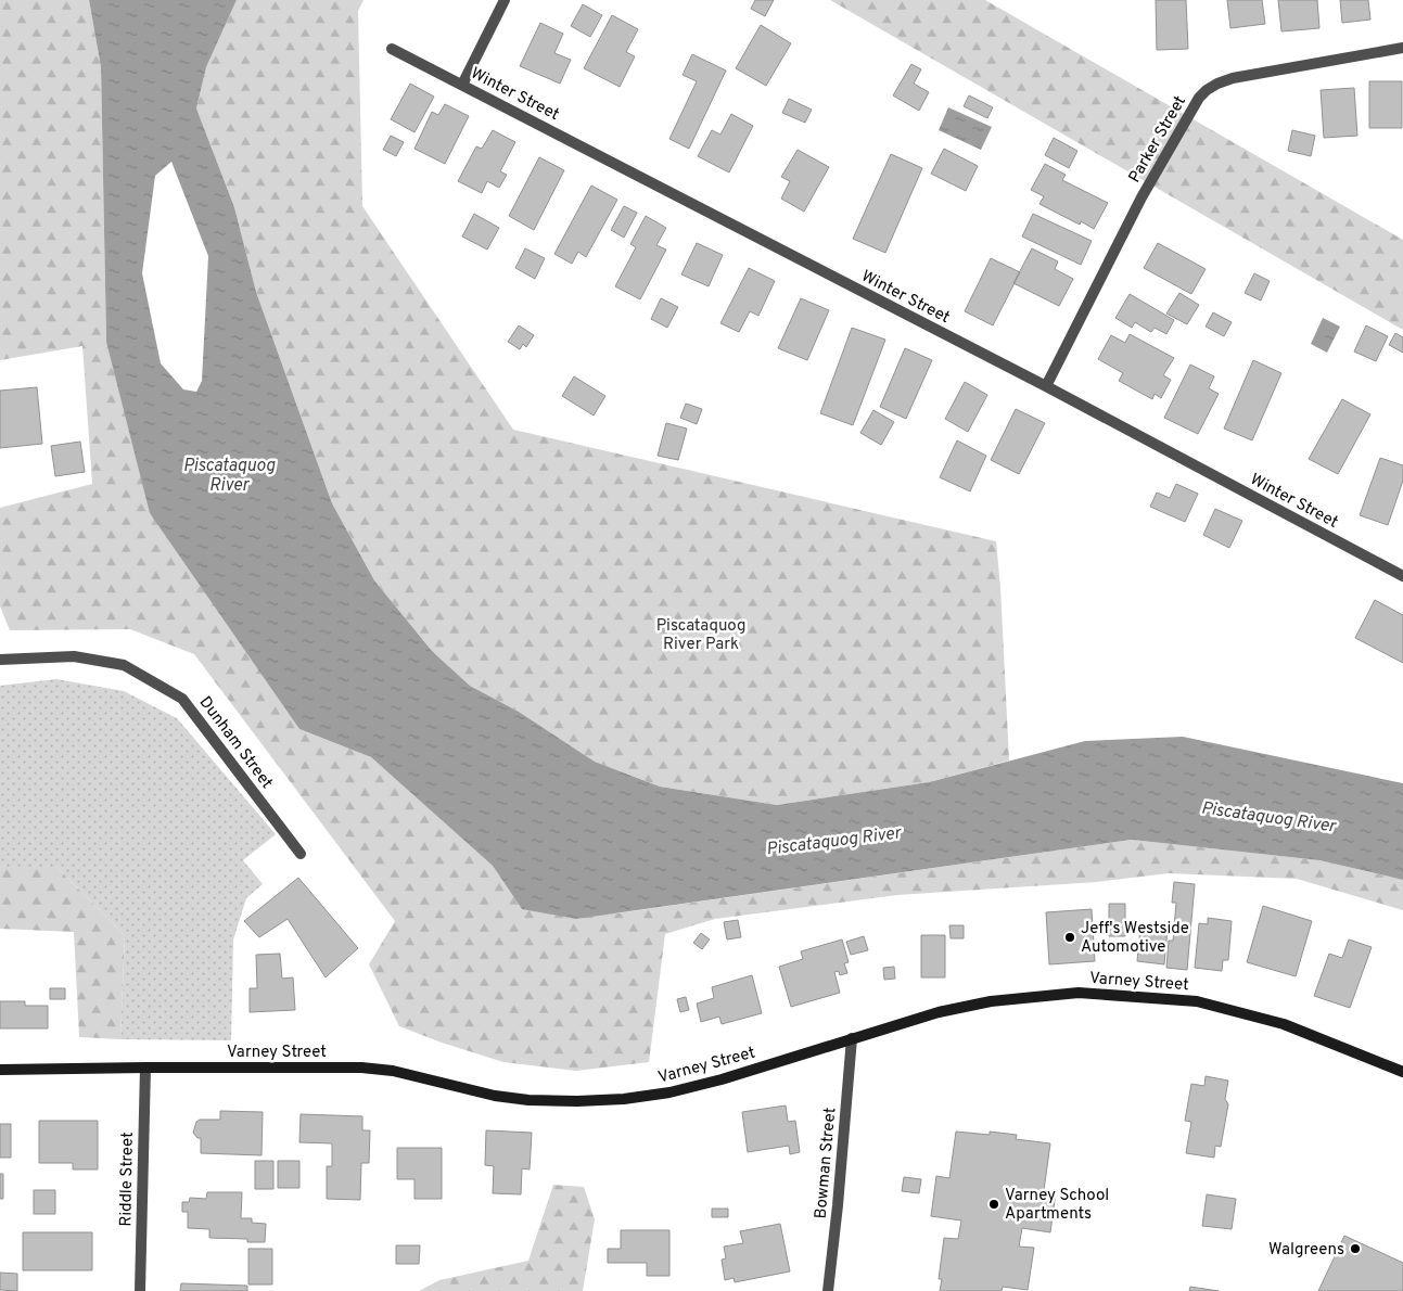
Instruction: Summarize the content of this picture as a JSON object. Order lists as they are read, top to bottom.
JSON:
{
  "streets": {
    "main road": ["Varney Street"],
    "street": [
      "Winter Street",
      "Parker Street",
      "Dunham Street",
      "Bowman Street",
      "Riddle Street"
    ]
  },
  "crossings": [
    ["Winter Street", "Parker Street"],
    ["Varney Street", "Bowman Street"],
    ["Varney Street", "Riddle Street"]
  ],
  "water": ["Piscataquog River"],
  "parks": ["Piscataquog River Park"],
  "places": ["Jeff's Westside Automotive", "Varney School Apartments", "Walgreens"]
}
